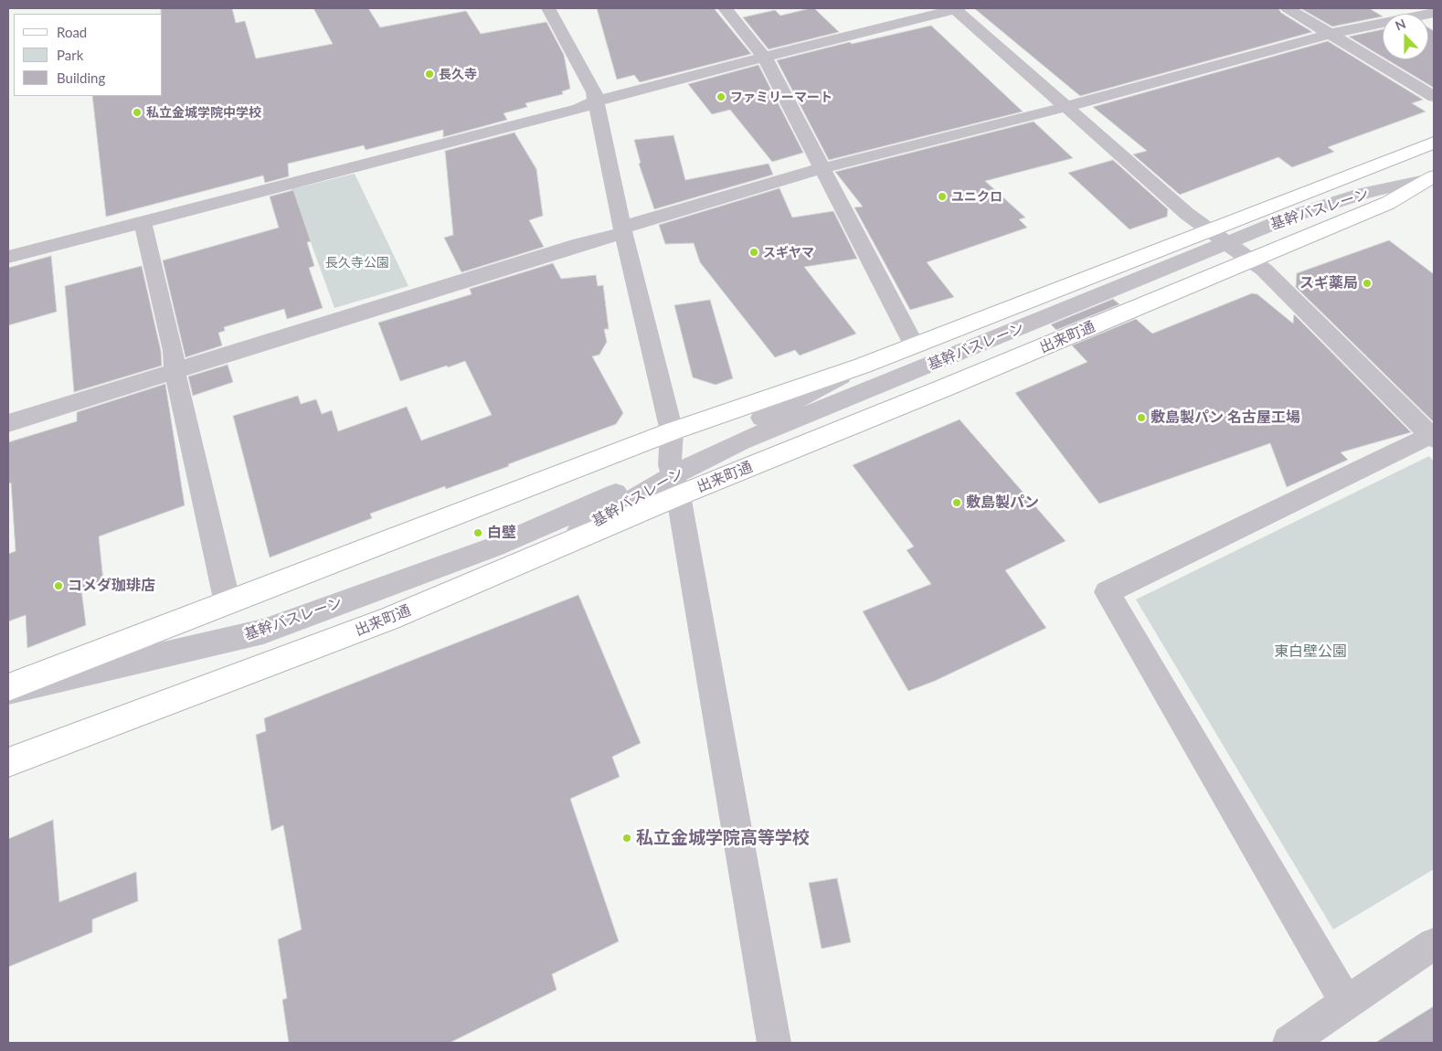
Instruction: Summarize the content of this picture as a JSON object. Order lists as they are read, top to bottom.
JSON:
{
  "streets": {
    "main road": ["出来町通"],
    "street": ["基幹バスレーン"]
  },
  "crossings": [
    ["基幹バスレーン", "出来町通"]
  ],
  "parks": ["長久寺公園", "東白壁公園"],
  "places": [
    "長久寺",
    "ファミリーマート",
    "私立金城学院中学校",
    "ユニクロ",
    "スギヤマ",
    "スギ薬局",
    "敷島製パン 名古屋工場",
    "敷島製パン",
    "白壁",
    "コメダ珈琲店",
    "私立金城学院高等学校"
  ],
  "legend": ["Road", "Park", "Building"],
  "north": "top"
}
